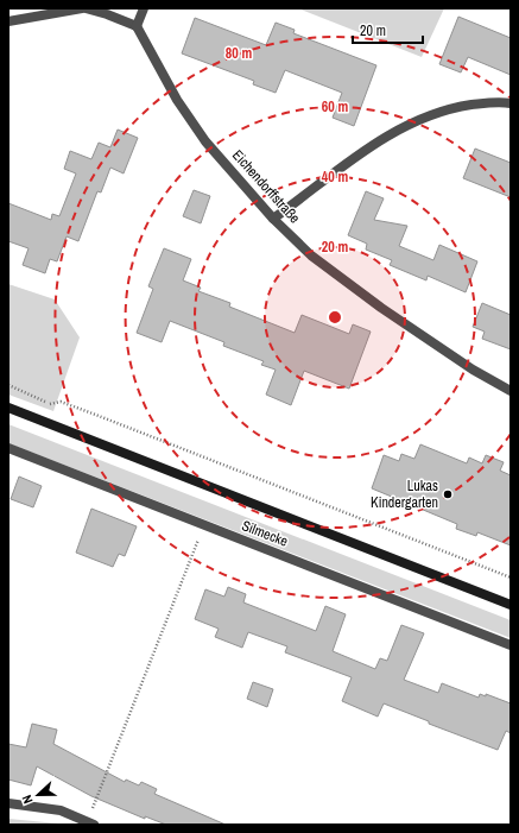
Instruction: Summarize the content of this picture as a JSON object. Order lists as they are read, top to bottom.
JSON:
{
  "streets": {
    "main road": ["Silmecke"],
    "street": ["Eichendorffstraße"]
  },
  "places": ["Lukas Kindergarten"],
  "scale_bar": "20 m",
  "north": "left",
  "rings": [
    "80 m",
    "60 m",
    "40 m",
    "20 m"
  ]
}
